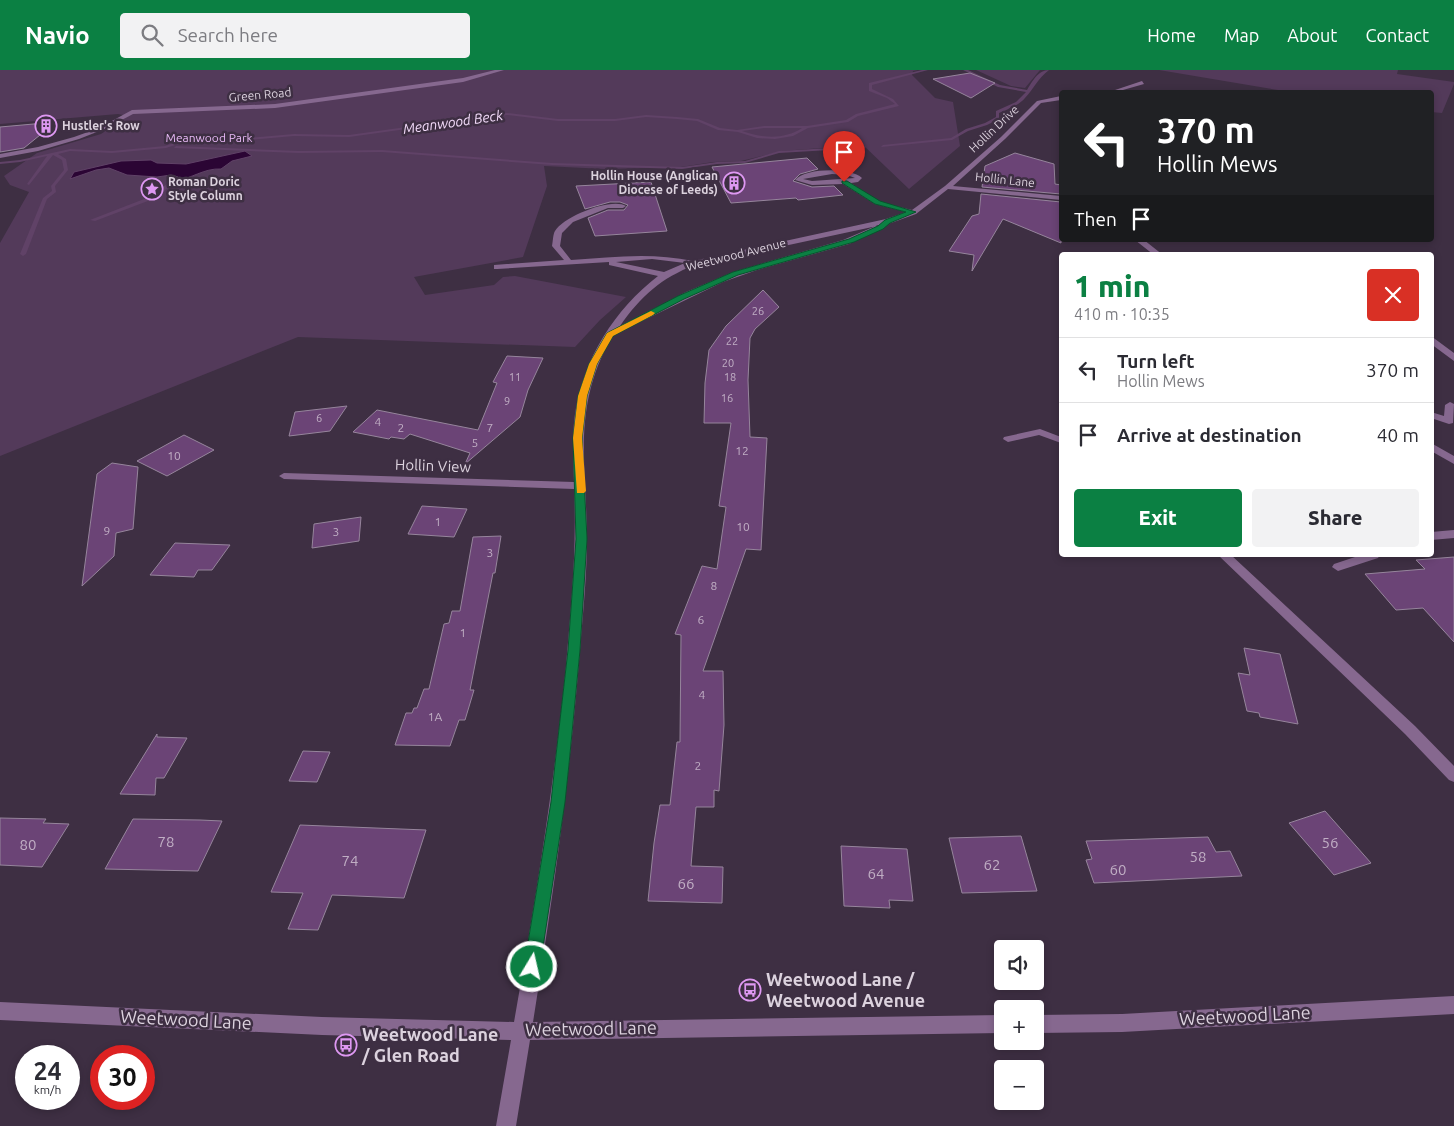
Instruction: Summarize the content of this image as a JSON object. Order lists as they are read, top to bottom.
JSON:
{
  "streets": {
    "street": [
      "Green Road",
      "Hollin Drive",
      "Hollin Lane",
      "Weetwood Avenue",
      "Hollin View",
      "Weetwood Lane"
    ]
  },
  "crossings": [
    ["Hollin Drive", "Hollin Lane"],
    ["Hollin Drive", "Weetwood Avenue"],
    ["Hollin Lane", "Weetwood Avenue"],
    ["Weetwood Avenue", "Hollin View"],
    ["Weetwood Avenue", "Weetwood Lane"]
  ],
  "water": ["Meanwood Beck"],
  "parks": ["Meanwood Park"],
  "places": {
    "building": ["Hustler's Row", "Hollin House (Anglican Diocese of Leeds)"],
    "place": ["Roman Doric Style Column"],
    "bus stop": ["Weetwood Lane / Weetwood Avenue", "Weetwood Lane / Glen Road"]
  },
  "house_numbers": [
    "26",
    "22",
    "20",
    "11",
    "18",
    "16",
    "9",
    "6",
    "4",
    "2",
    "7",
    "5",
    "12",
    "10",
    "1",
    "10",
    "9",
    "3",
    "3",
    "8",
    "6",
    "1",
    "4",
    "1A",
    "2",
    "78",
    "56",
    "80",
    "58",
    "74",
    "62",
    "60",
    "64",
    "66"
  ],
  "page": {
    "header": "Navio",
    "search": "Search here",
    "nav": [
      "Home",
      "Map",
      "About",
      "Contact"
    ],
    "turn": ["370 m", "Hollin Mews"],
    "then": "Then",
    "heading": ["1 min", "410 m · 10:35"],
    "list": [
      {
        "name": "Turn left",
        "note": "Hollin Mews",
        "value": "370 m"
      },
      {
        "name": "Arrive at destination",
        "value": "40 m"
      }
    ],
    "buttons": ["Exit", "Share"],
    "map_buttons": ["+", "−"],
    "speed": "24 km/h",
    "limit": "30"
  }
}
